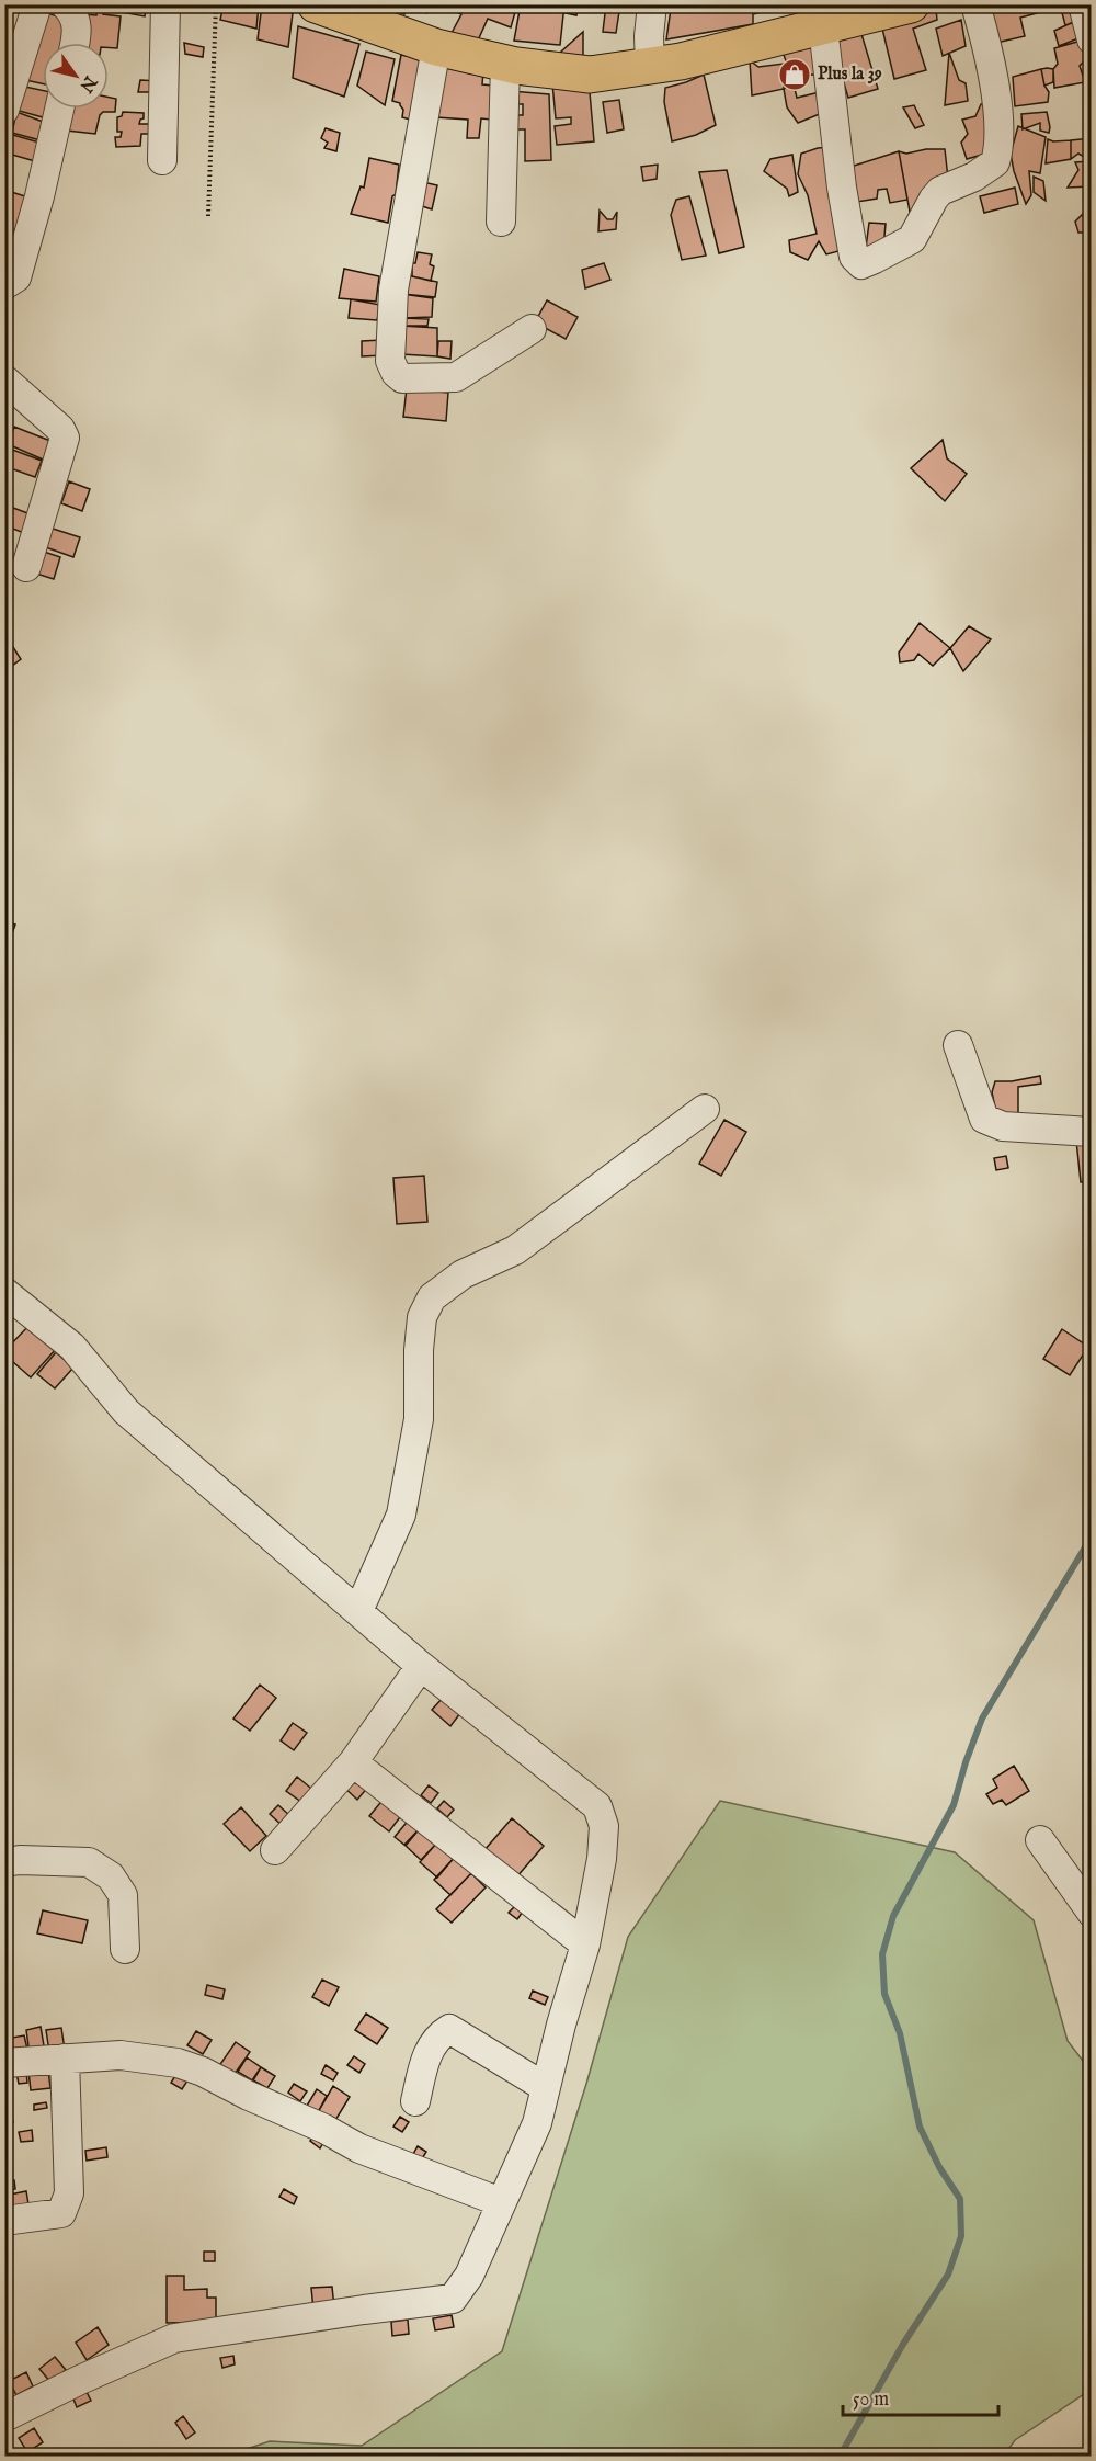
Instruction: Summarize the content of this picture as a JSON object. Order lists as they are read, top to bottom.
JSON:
{
  "places": {
    "shop": ["Plus la 39"]
  },
  "scale_bar": "50 m",
  "north": "bottom right"
}
